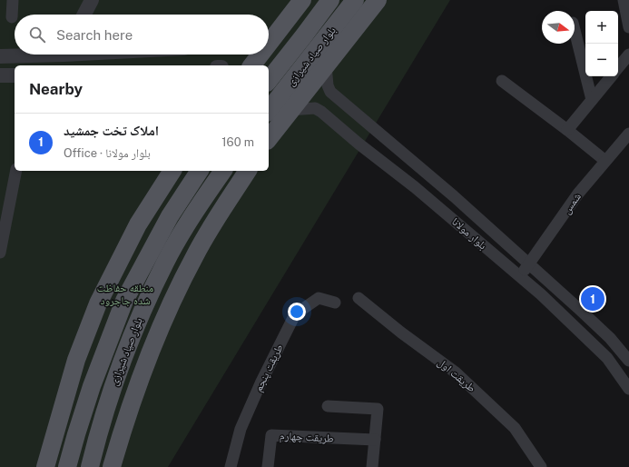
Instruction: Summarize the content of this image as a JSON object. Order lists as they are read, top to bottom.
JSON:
{
  "streets": {
    "main road": ["بلوار صیاد شیرازی"],
    "street": [
      "شمس",
      "بلوار مولانا",
      "طریقت پنجم",
      "طریقت اول",
      "طریقت چهارم"
    ]
  },
  "crossings": [
    ["شمس", "بلوار مولانا"]
  ],
  "parks": ["منطقه حفاظت شده جاجرود"],
  "north": "right",
  "page": {
    "map_buttons": ["+", "−"],
    "search": "Search here",
    "heading": "Nearby",
    "list": [
      {
        "mark": "1",
        "name": "املاک تخت جمشید",
        "note": "Office · بلوار مولانا",
        "value": "160 m"
      }
    ],
    "pins": "1"
  }
}
